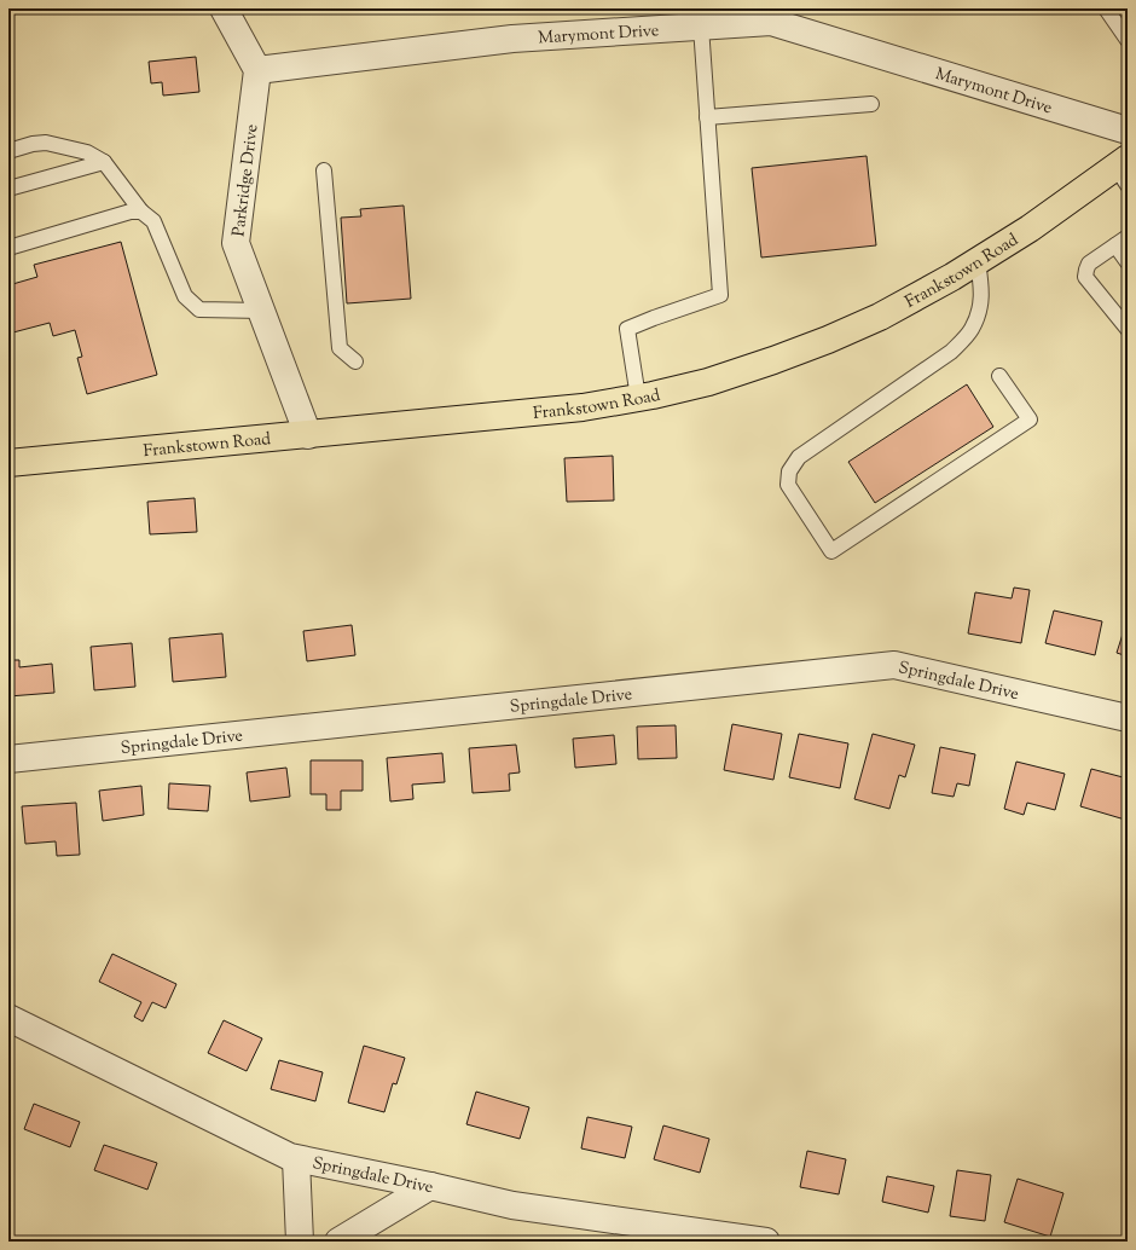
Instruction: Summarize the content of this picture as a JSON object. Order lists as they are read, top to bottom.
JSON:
{
  "streets": {
    "main road": ["Frankstown Road"],
    "street": ["Marymont Drive", "Parkridge Drive", "Springdale Drive"]
  },
  "crossings": [
    ["Marymont Drive", "Parkridge Drive"],
    ["Parkridge Drive", "Frankstown Road"]
  ]
}
